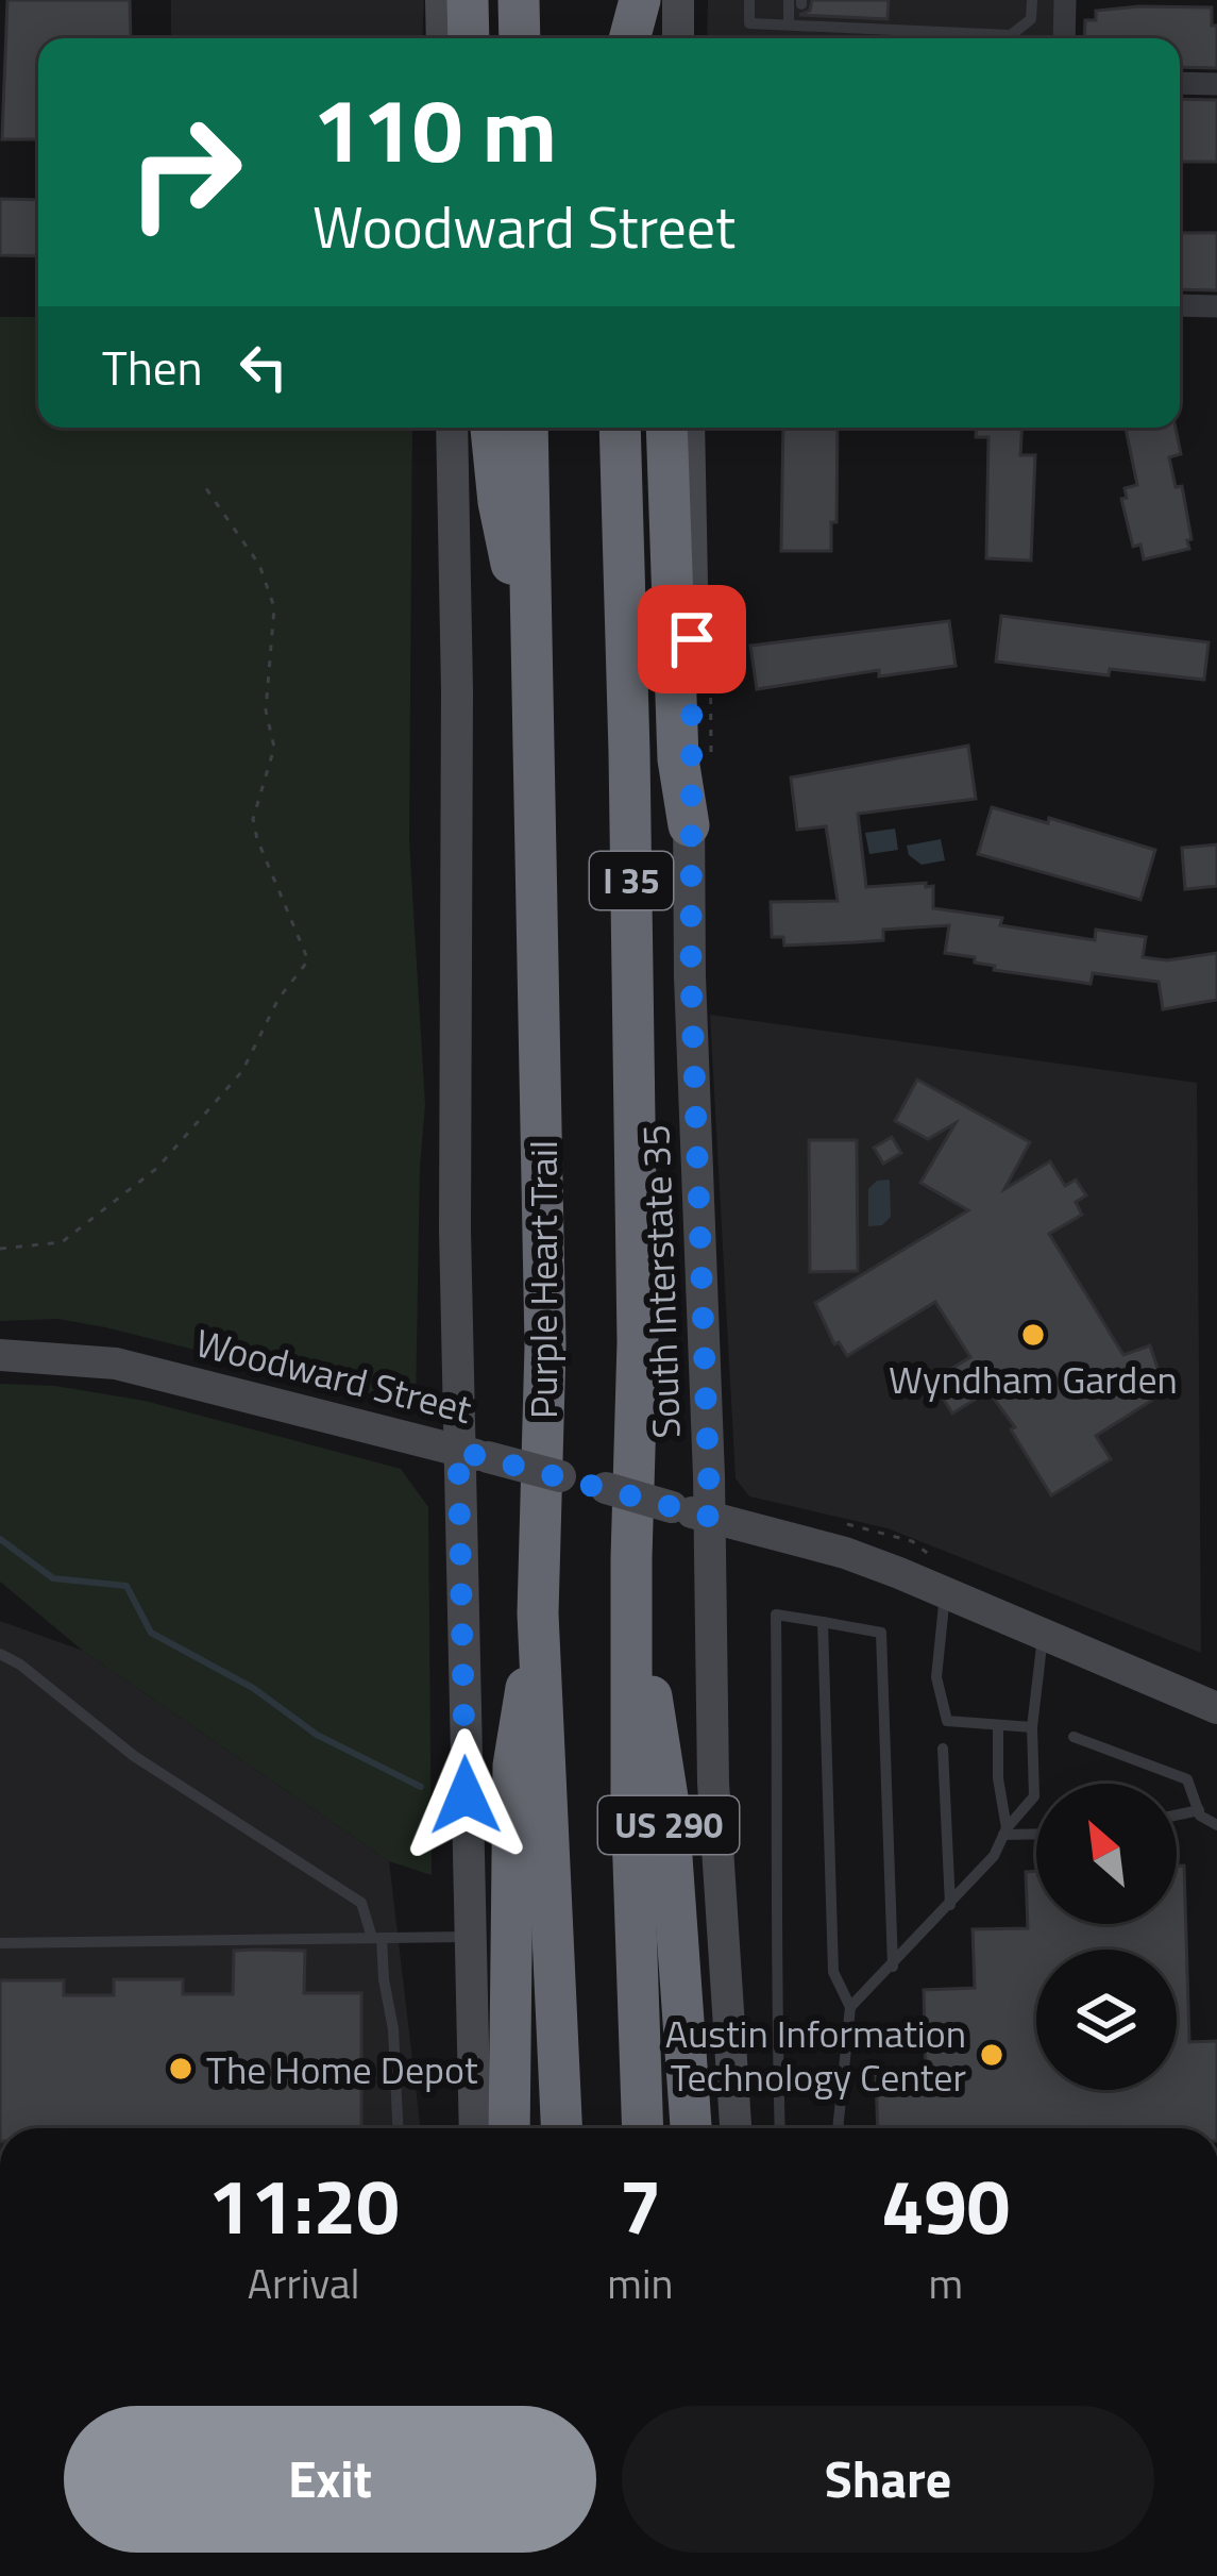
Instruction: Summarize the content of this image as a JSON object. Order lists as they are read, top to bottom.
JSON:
{
  "streets": {
    "highway": ["I 35", "Purple Heart Trail", "US 290"],
    "main road": ["South Interstate 35", "Woodward Street"]
  },
  "crossings": [
    ["I 35", "US 290"],
    ["South Interstate 35", "Woodward Street"]
  ],
  "places": ["Wyndham Garden", "Austin Information Technology Center", "The Home Depot"],
  "north": "top left",
  "page": {
    "turn": ["110 m", "Woodward Street"],
    "then": "Then",
    "eta": [
      "11:20",
      "Arrival",
      "7",
      "min",
      "490",
      "m"
    ],
    "buttons": ["Exit", "Share"]
  }
}
